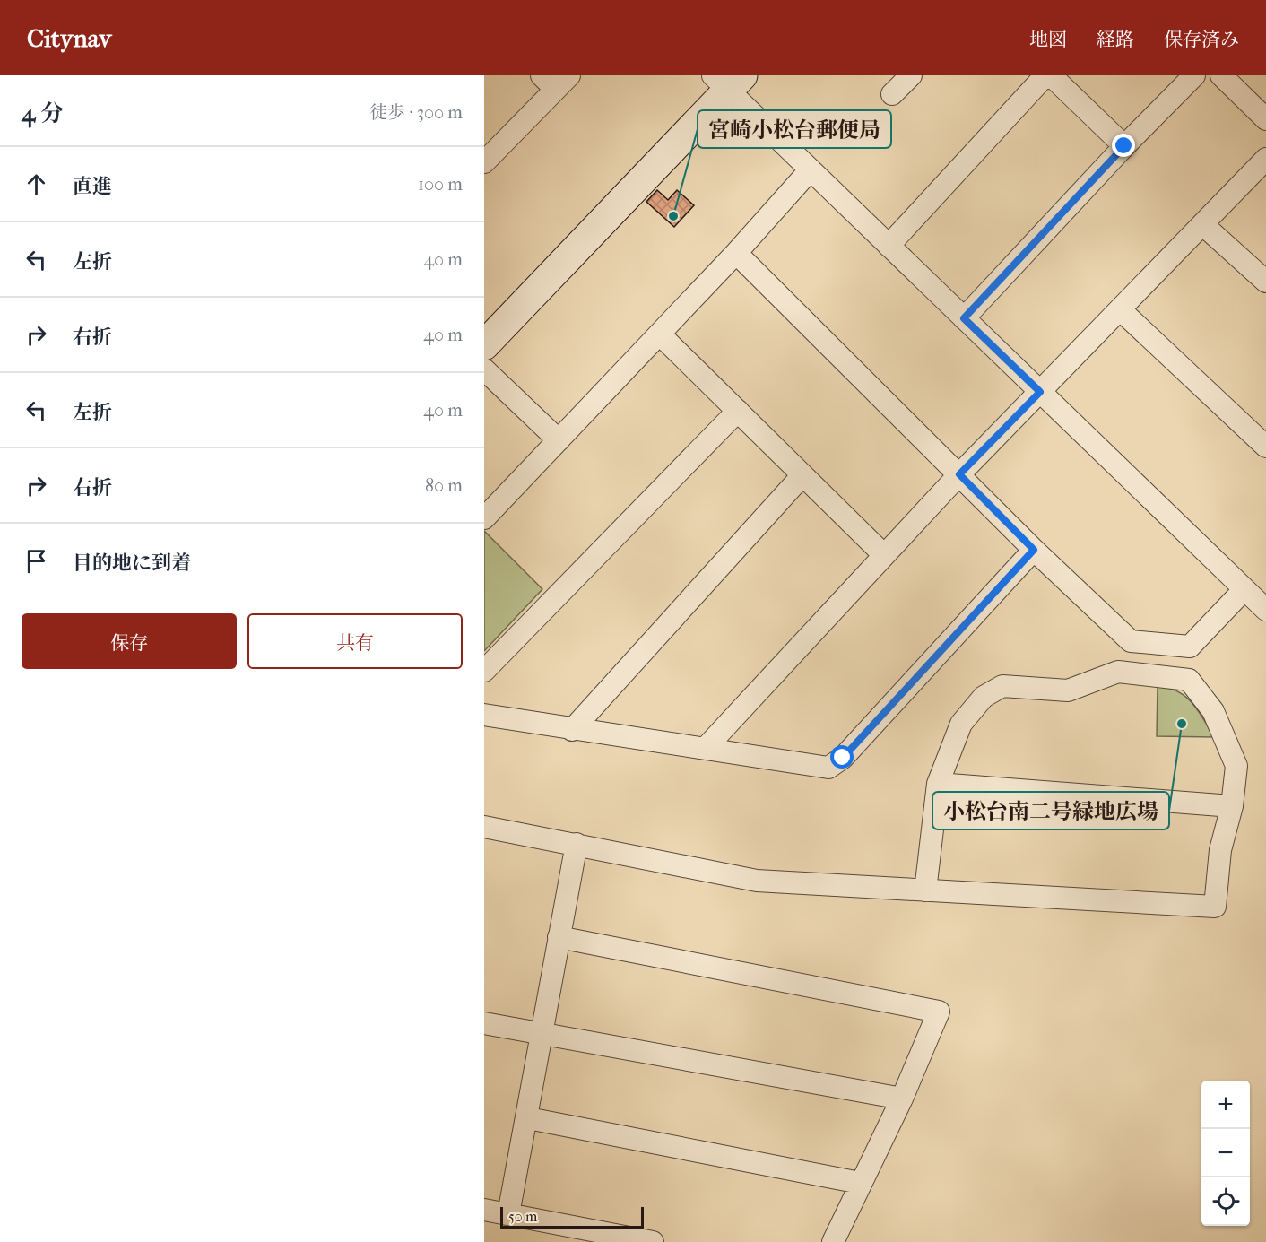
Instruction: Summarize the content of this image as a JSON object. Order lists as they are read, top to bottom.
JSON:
{
  "places": ["宮崎小松台郵便局", "小松台南二号緑地広場"],
  "scale_bar": "50 m",
  "page": {
    "header": "Citynav",
    "nav": ["地図", "経路", "保存済み"],
    "heading": ["4 分", "徒歩 · 300 m"],
    "list": [
      ["直進", "100 m"],
      ["左折", "40 m"],
      ["右折", "40 m"],
      ["左折", "40 m"],
      ["右折", "80 m"],
      "目的地に到着"
    ],
    "buttons": ["保存", "共有"],
    "map_buttons": ["+", "−"],
    "scale": "50 m"
  }
}
